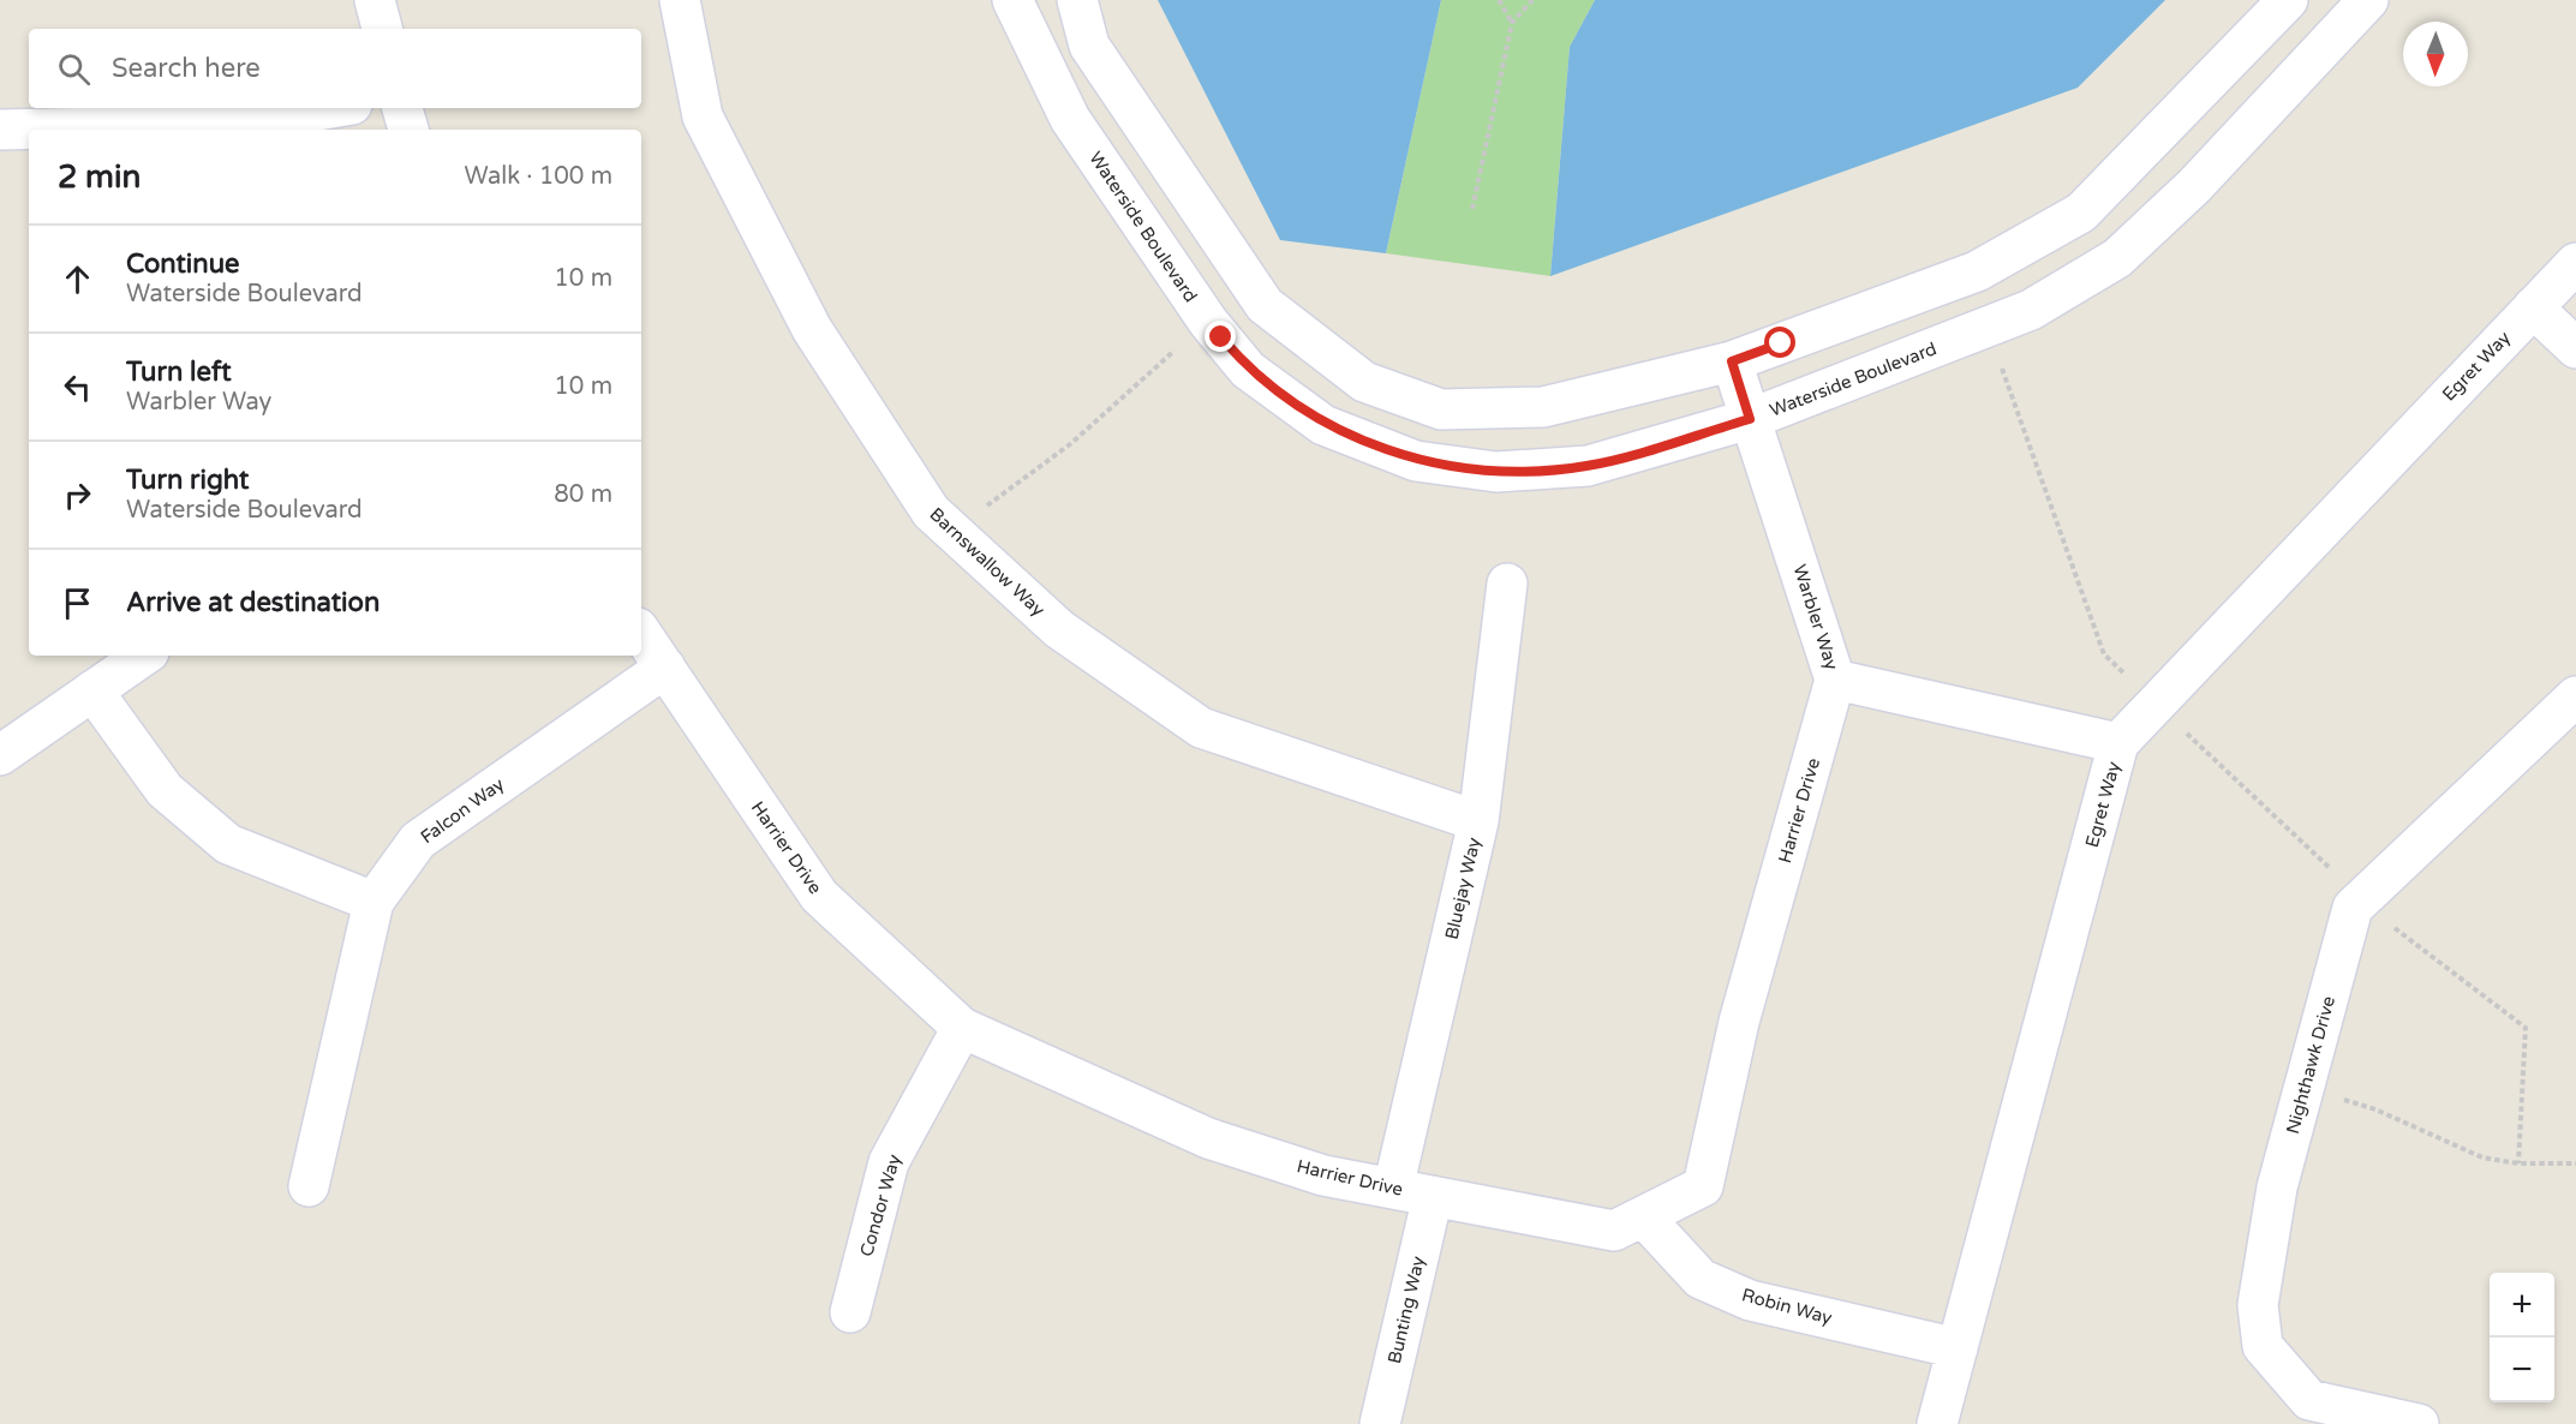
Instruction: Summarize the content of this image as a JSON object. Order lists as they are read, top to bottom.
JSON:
{
  "streets": {
    "street": [
      "Waterside Boulevard",
      "Egret Way",
      "Barnswallow Way",
      "Warbler Way",
      "Falcon Way",
      "Harrier Drive",
      "Bluejay Way",
      "Nighthawk Drive",
      "Condor Way",
      "Robin Way",
      "Bunting Way"
    ]
  },
  "crossings": [
    ["Waterside Boulevard", "Warbler Way"],
    ["Egret Way", "Warbler Way"],
    ["Egret Way", "Robin Way"],
    ["Barnswallow Way", "Bluejay Way"],
    ["Warbler Way", "Harrier Drive"],
    ["Falcon Way", "Harrier Drive"],
    ["Harrier Drive", "Bluejay Way"],
    ["Harrier Drive", "Condor Way"],
    ["Harrier Drive", "Robin Way"],
    ["Harrier Drive", "Bunting Way"]
  ],
  "north": "bottom",
  "page": {
    "search": "Search here",
    "heading": ["2 min", "Walk · 100 m"],
    "list": [
      ["Continue", "Waterside Boulevard", "10 m"],
      ["Turn left", "Warbler Way", "10 m"],
      ["Turn right", "Waterside Boulevard", "80 m"],
      "Arrive at destination"
    ],
    "map_buttons": ["+", "−"]
  }
}
